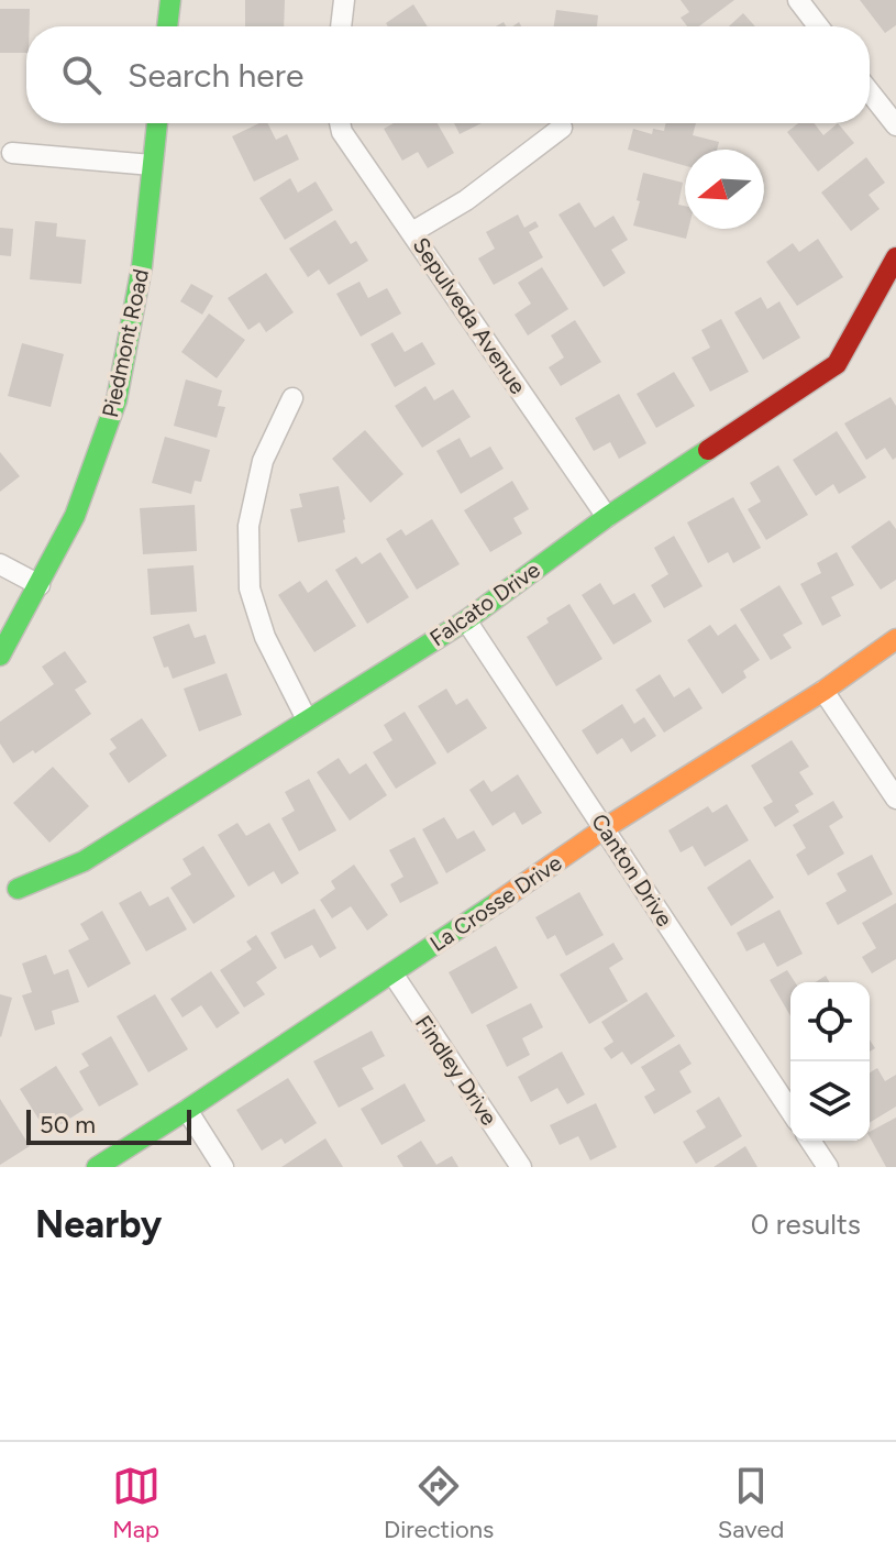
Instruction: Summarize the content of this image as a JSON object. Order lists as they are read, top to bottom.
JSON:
{
  "streets": {
    "street": [
      "Sepulveda Avenue",
      "Piedmont Road",
      "Falcato Drive",
      "Canton Drive",
      "La Crosse Drive",
      "Findley Drive"
    ]
  },
  "crossings": [
    ["Sepulveda Avenue", "Falcato Drive"],
    ["Falcato Drive", "Canton Drive"],
    ["Canton Drive", "La Crosse Drive"],
    ["La Crosse Drive", "Findley Drive"]
  ],
  "scale_bar": "50 m",
  "north": "left",
  "page": {
    "search": "Search here",
    "scale": "50 m",
    "heading": ["Nearby", "0 results"],
    "nav": ["Map", "Directions", "Saved"]
  }
}
